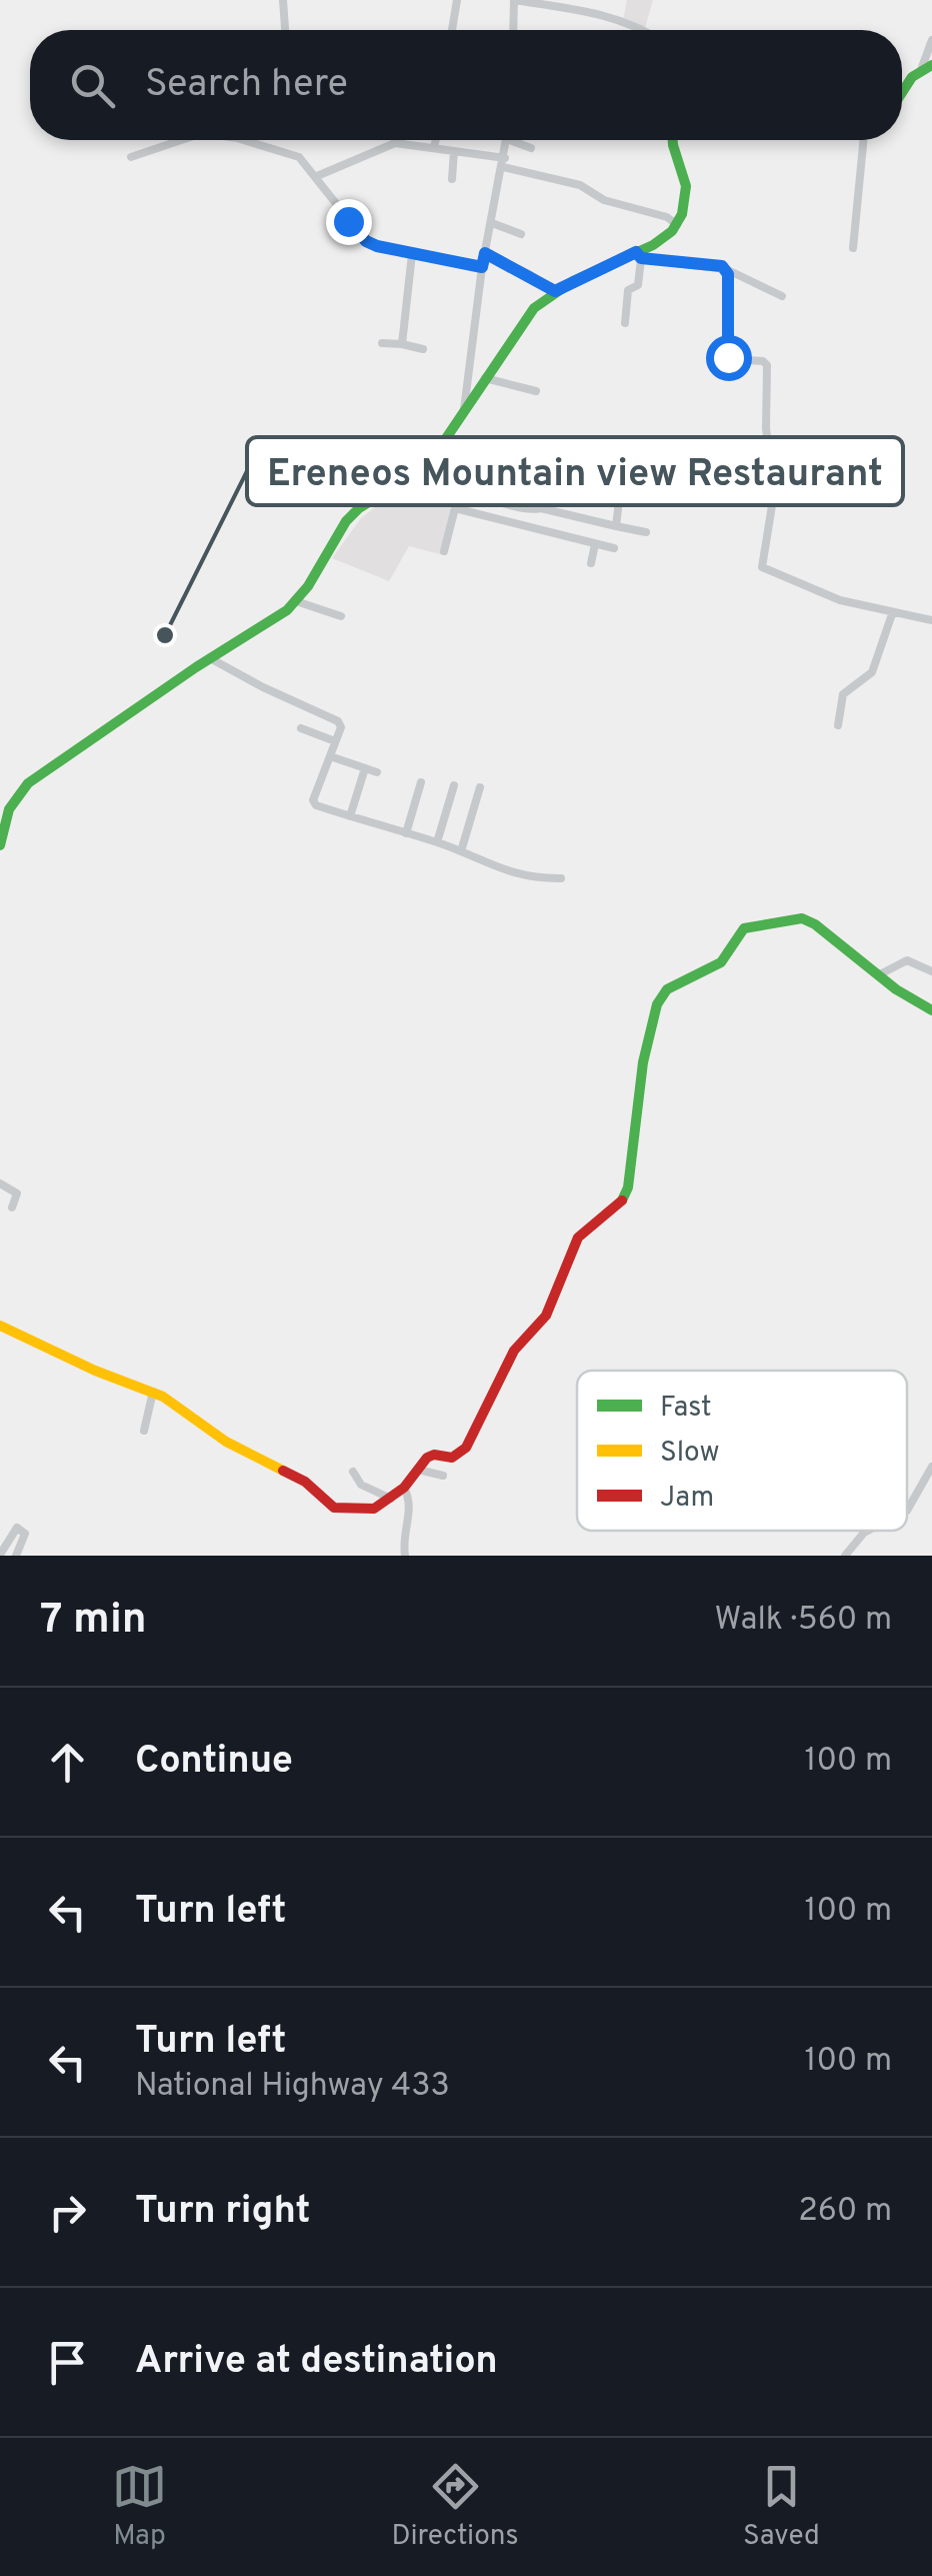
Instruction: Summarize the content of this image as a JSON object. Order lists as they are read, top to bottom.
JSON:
{
  "places": ["Ereneos Mountain view Restaurant"],
  "legend": ["Fast", "Slow", "Jam"],
  "page": {
    "search": "Search here",
    "heading": ["7 min", "Walk · 560 m"],
    "list": [
      ["Continue", "100 m"],
      ["Turn left", "100 m"],
      ["Turn left", "National Highway 433", "100 m"],
      ["Turn right", "260 m"],
      "Arrive at destination"
    ],
    "nav": ["Map", "Directions", "Saved"]
  }
}
